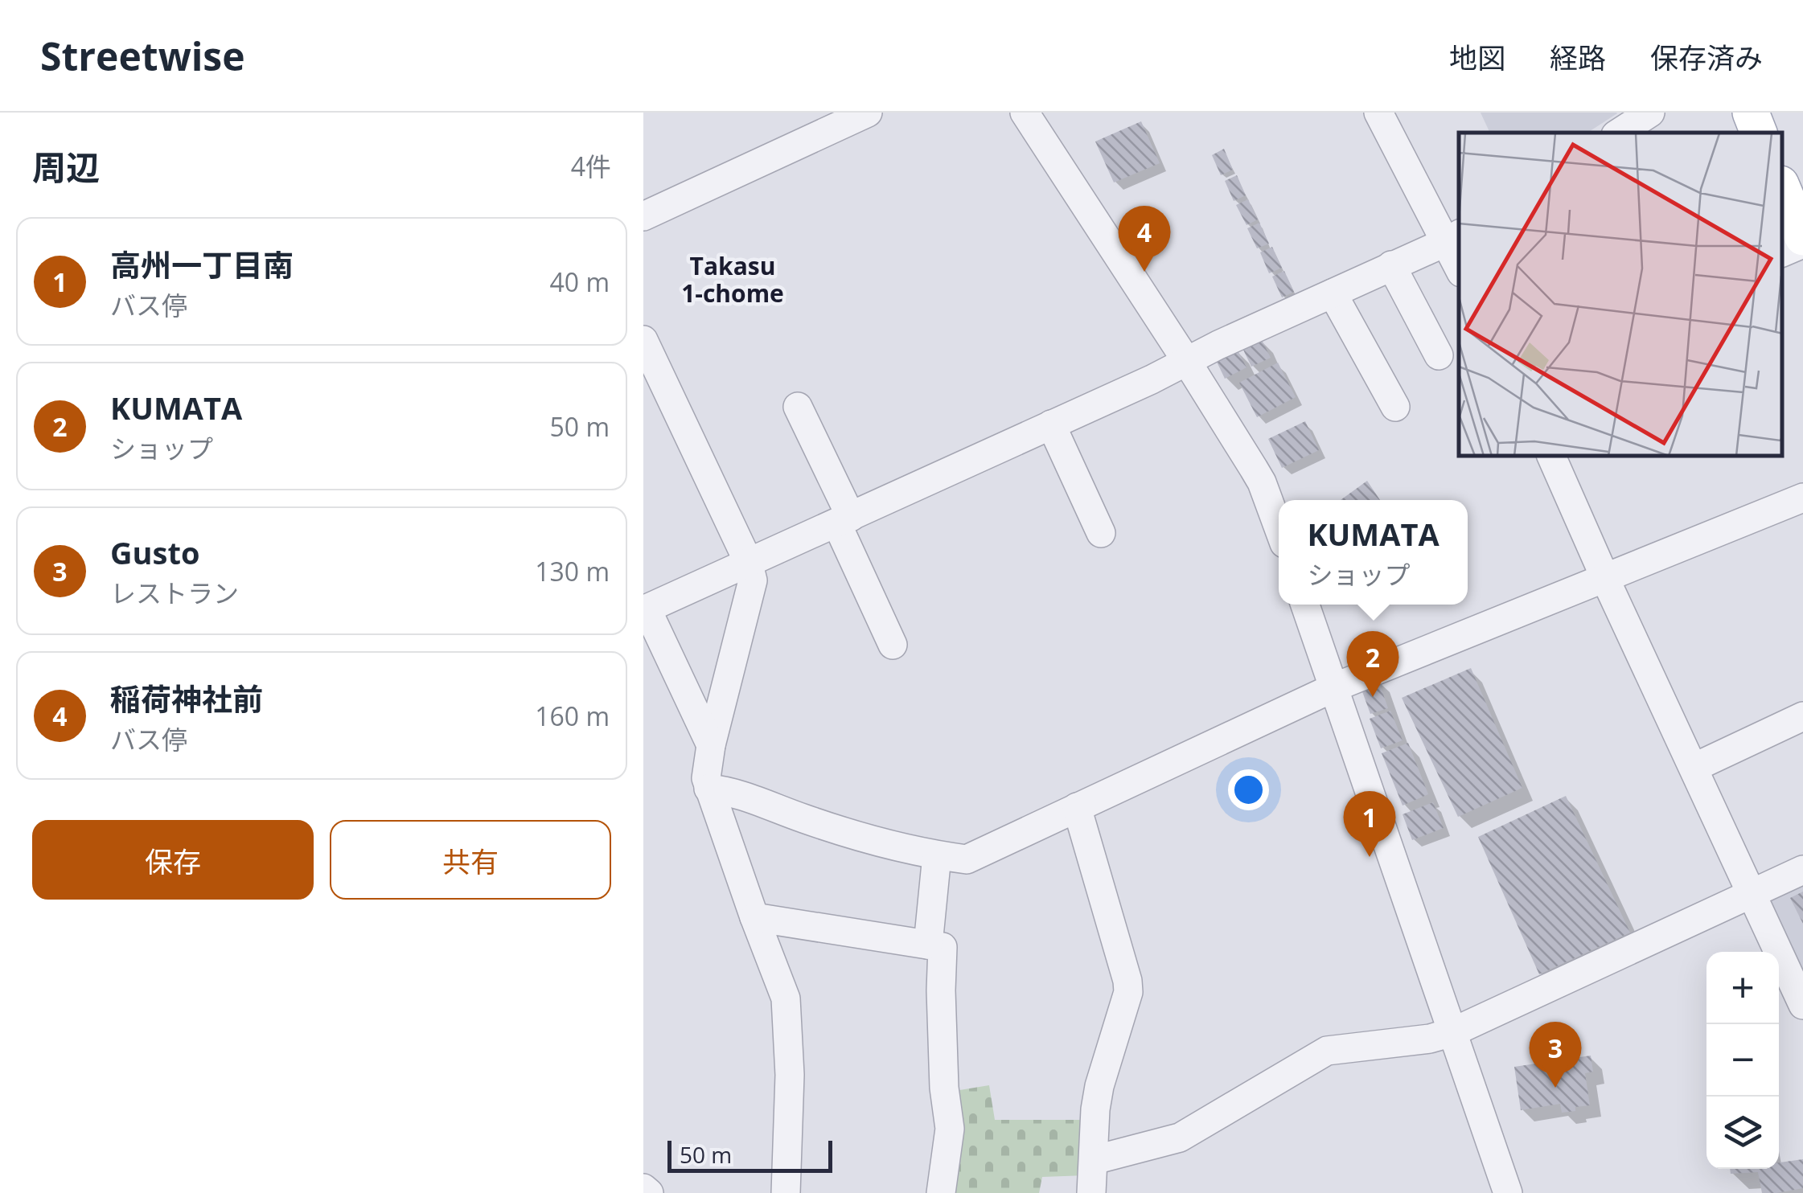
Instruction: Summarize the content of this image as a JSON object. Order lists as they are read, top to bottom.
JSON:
{
  "districts": ["Takasu 1-chome"],
  "scale_bar": "50 m",
  "page": {
    "header": "Streetwise",
    "nav": ["地図", "経路", "保存済み"],
    "heading": ["周辺", "4件"],
    "pins": [
      "4",
      "2",
      "1",
      "3"
    ],
    "list": [
      {
        "mark": "1",
        "name": "高州一丁目南",
        "note": "バス停",
        "value": "40 m"
      },
      {
        "mark": "2",
        "name": "KUMATA",
        "note": "ショップ",
        "value": "50 m"
      },
      {
        "mark": "3",
        "name": "Gusto",
        "note": "レストラン",
        "value": "130 m"
      },
      {
        "mark": "4",
        "name": "稲荷神社前",
        "note": "バス停",
        "value": "160 m"
      }
    ],
    "popup": ["KUMATA", "ショップ"],
    "buttons": ["保存", "共有"],
    "map_buttons": ["+", "−"],
    "scale": "50 m"
  }
}
